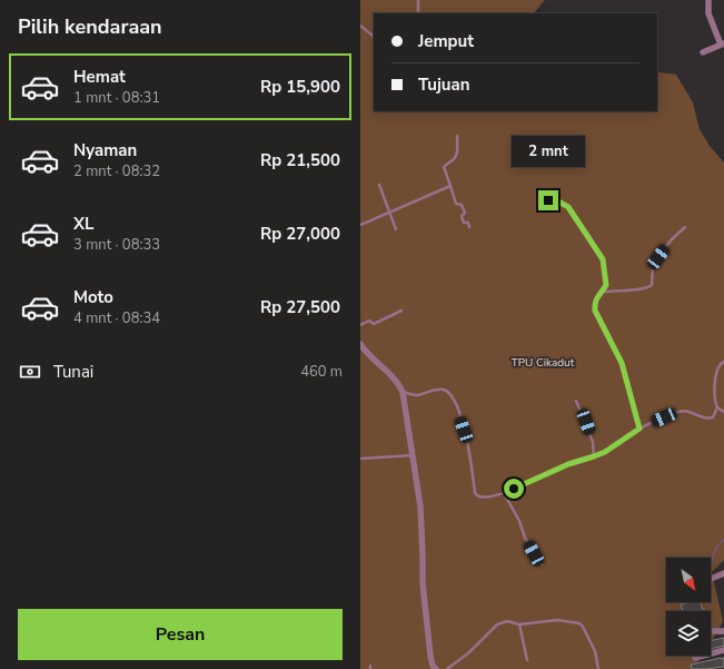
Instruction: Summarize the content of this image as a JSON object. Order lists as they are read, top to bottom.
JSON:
{
  "parks": ["TPU Cikadut"],
  "north": "bottom right",
  "page": {
    "heading": "Pilih kendaraan",
    "banner": ["Jemput", "Tujuan"],
    "list": [
      {
        "name": "Hemat",
        "note": "1 mnt · 08:31",
        "value": "Rp 15,900"
      },
      {
        "name": "Nyaman",
        "note": "2 mnt · 08:32",
        "value": "Rp 21,500"
      },
      {
        "name": "XL",
        "note": "3 mnt · 08:33",
        "value": "Rp 27,000"
      },
      {
        "name": "Moto",
        "note": "4 mnt · 08:34",
        "value": "Rp 27,500"
      }
    ],
    "bubble": "2 mnt",
    "pay": ["Tunai", "460 m"],
    "buttons": "Pesan"
  }
}
